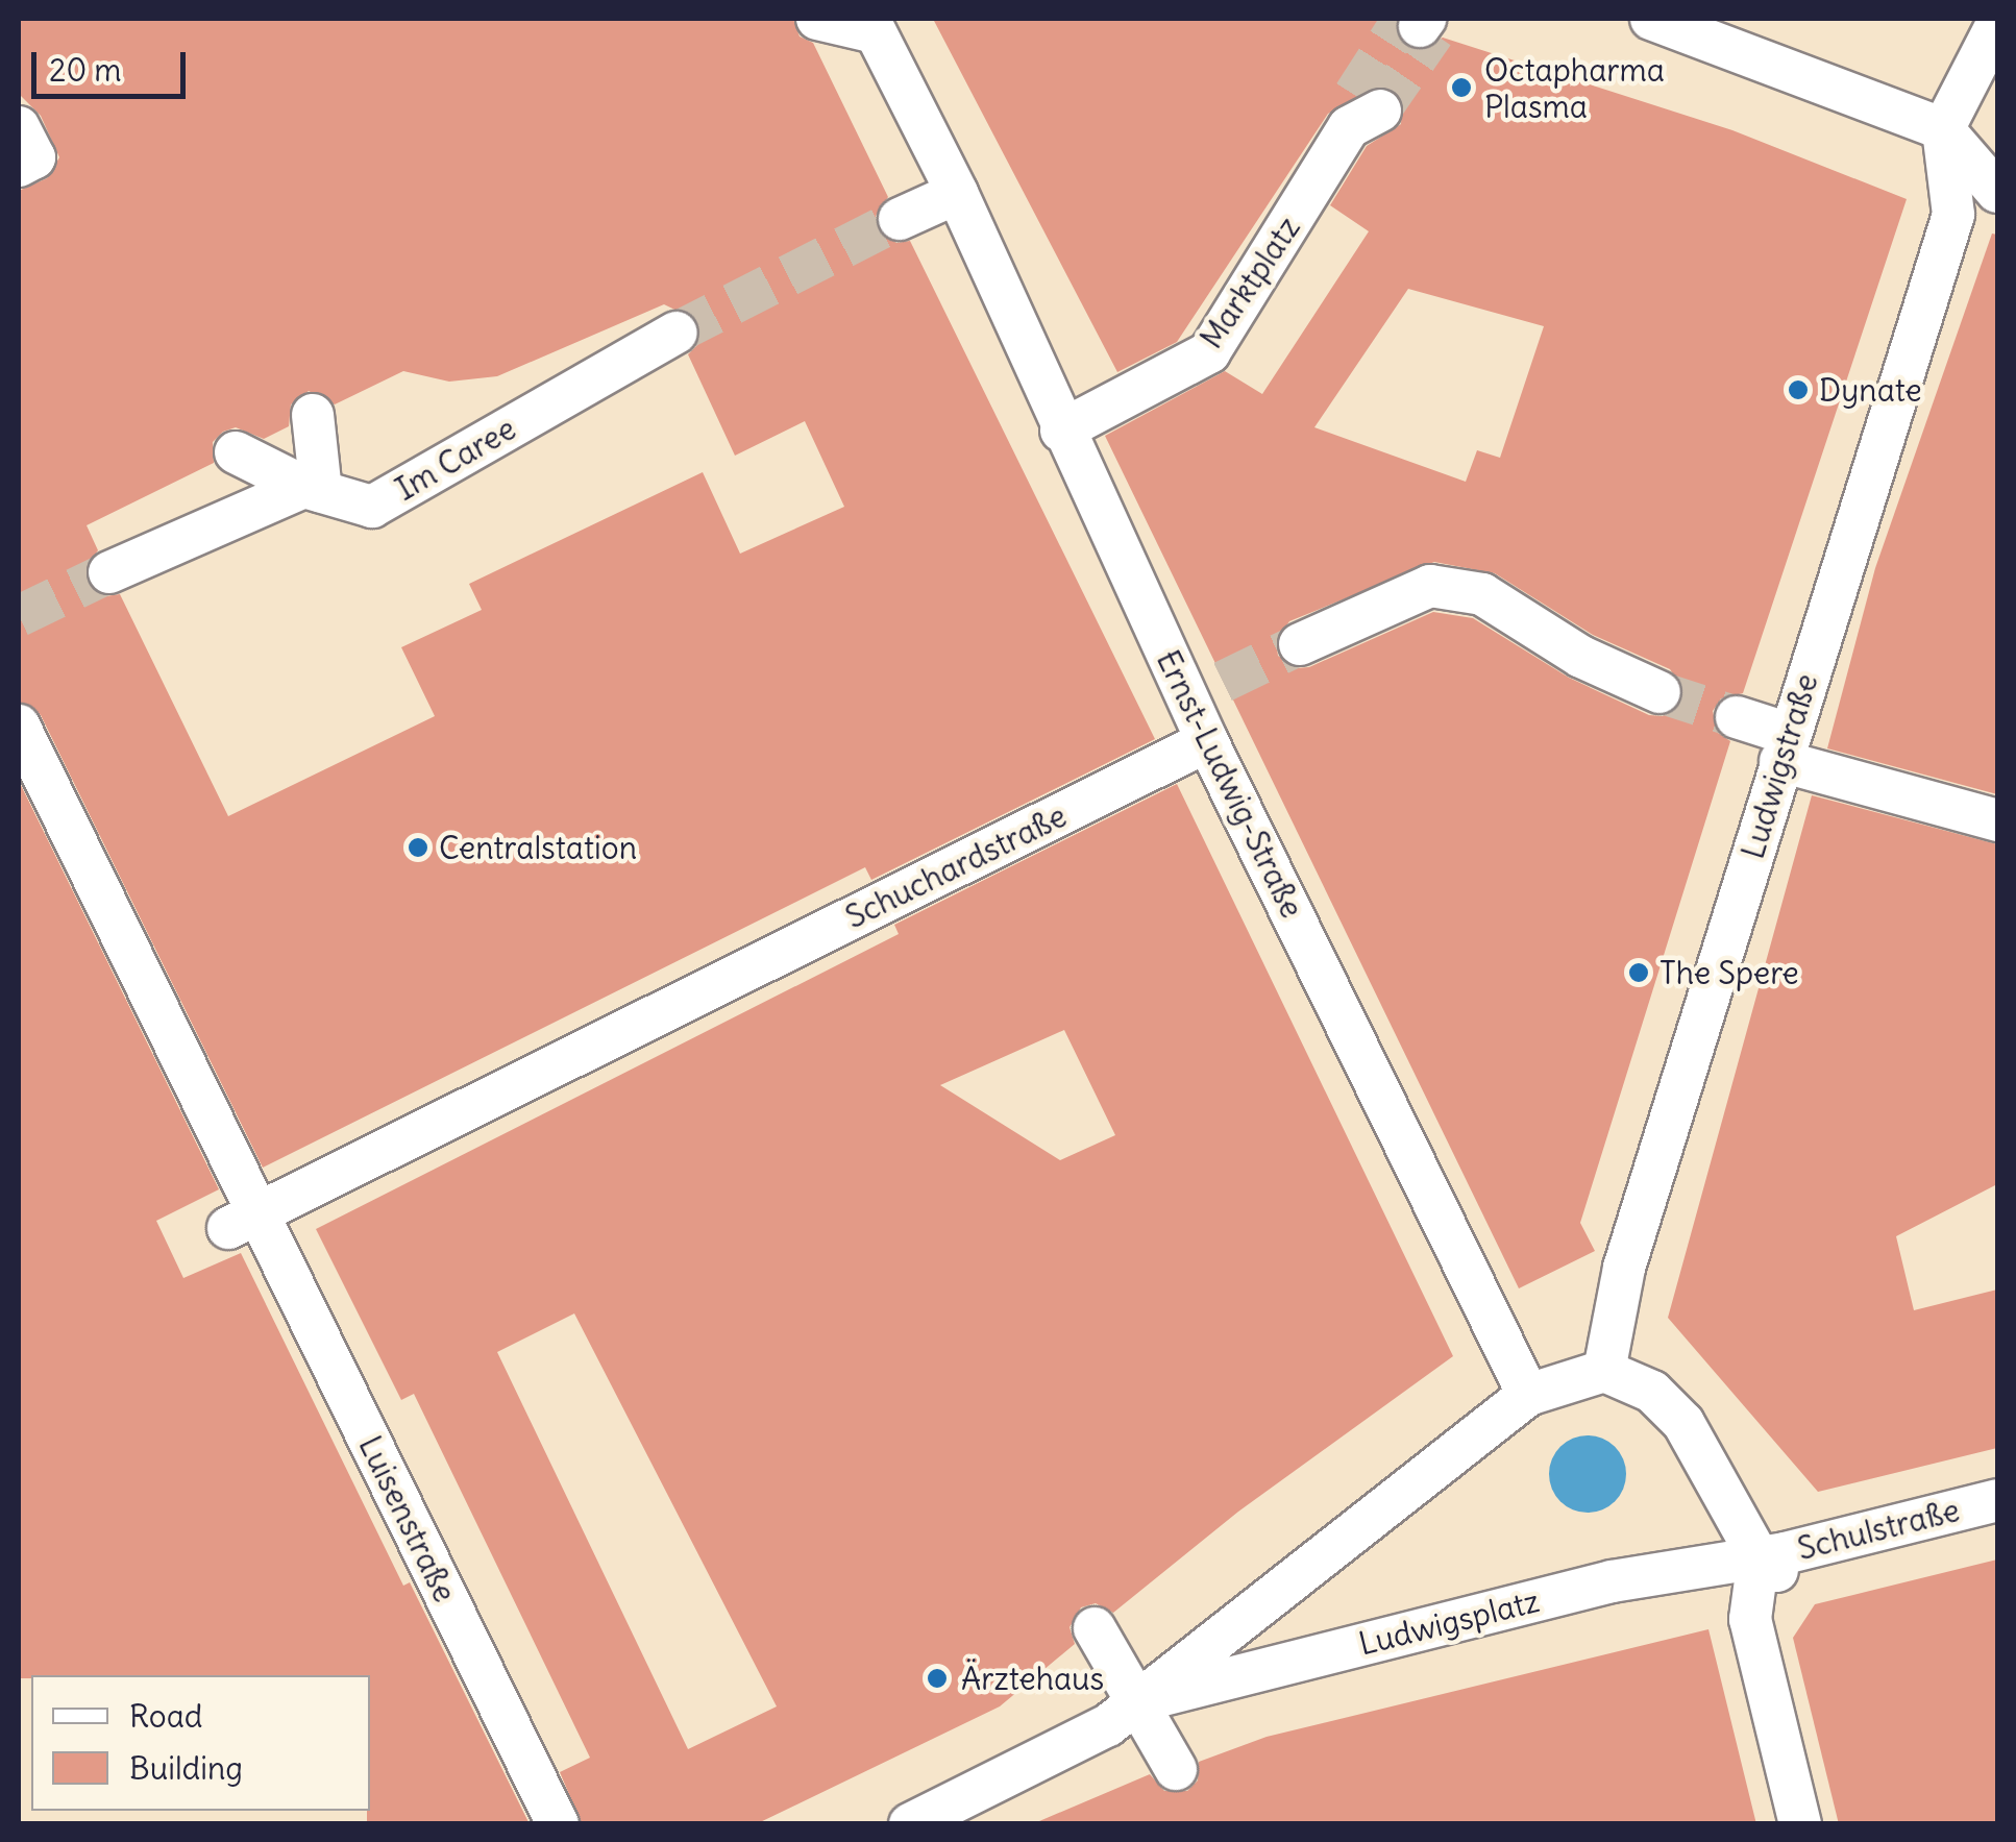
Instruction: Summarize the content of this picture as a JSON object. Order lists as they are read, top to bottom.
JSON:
{
  "streets": {
    "street": [
      "Marktplatz",
      "Im Caree",
      "Ludwigstraße",
      "Ernst-Ludwig-Straße",
      "Schuchardstraße",
      "Luisenstraße",
      "Schulstraße",
      "Ludwigsplatz"
    ]
  },
  "crossings": [
    ["Marktplatz", "Ernst-Ludwig-Straße"],
    ["Ernst-Ludwig-Straße", "Schuchardstraße"],
    ["Schuchardstraße", "Luisenstraße"],
    ["Schulstraße", "Ludwigsplatz"]
  ],
  "places": [
    "Octapharma Plasma",
    "Dynate",
    "Centralstation",
    "The Spere",
    "Ärztehaus"
  ],
  "legend": ["Road", "Building"],
  "scale_bar": "20 m"
}
